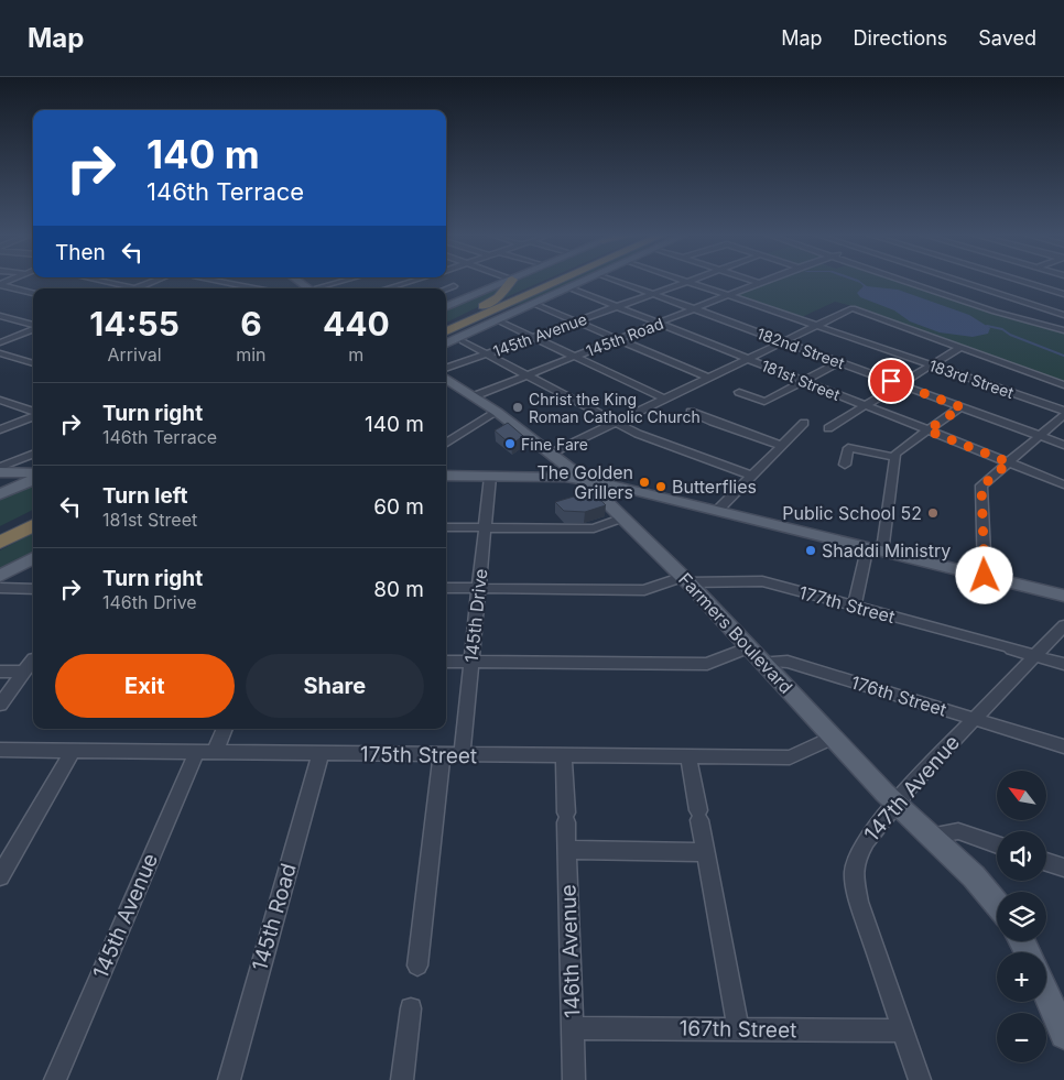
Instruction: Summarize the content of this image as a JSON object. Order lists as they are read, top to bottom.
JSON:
{
  "streets": {
    "main road": ["Farmers Boulevard"],
    "street": [
      "145th Avenue",
      "145th Road",
      "182nd Street",
      "183rd Street",
      "181st Street",
      "177th Street",
      "145th Drive",
      "176th Street",
      "175th Street",
      "147th Avenue",
      "146th Avenue",
      "167th Street"
    ]
  },
  "crossings": [
    ["145th Avenue", "182nd Street"],
    ["145th Avenue", "181st Street"],
    ["145th Avenue", "175th Street"],
    ["145th Road", "182nd Street"],
    ["145th Road", "183rd Street"],
    ["145th Road", "181st Street"],
    ["145th Road", "Farmers Boulevard"],
    ["145th Road", "175th Street"],
    ["177th Street", "145th Drive"],
    ["177th Street", "Farmers Boulevard"],
    ["177th Street", "147th Avenue"],
    ["145th Drive", "175th Street"],
    ["Farmers Boulevard", "176th Street"],
    ["Farmers Boulevard", "175th Street"],
    ["Farmers Boulevard", "147th Avenue"],
    ["176th Street", "147th Avenue"],
    ["175th Street", "146th Avenue"],
    ["147th Avenue", "167th Street"],
    ["146th Avenue", "167th Street"]
  ],
  "places": [
    "Christ the King Roman Catholic Church",
    "Fine Fare",
    "The Golden Grillers",
    "Butterflies",
    "Public School 52",
    "Shaddi Ministry"
  ],
  "north": "top left",
  "page": {
    "header": "Map",
    "nav": ["Map", "Directions", "Saved"],
    "turn": ["140 m", "146th Terrace"],
    "then": "Then",
    "eta": [
      "14:55",
      "Arrival",
      "6",
      "min",
      "440",
      "m"
    ],
    "list": [
      {
        "name": "Turn right",
        "note": "146th Terrace",
        "value": "140 m"
      },
      {
        "name": "Turn left",
        "note": "181st Street",
        "value": "60 m"
      },
      {
        "name": "Turn right",
        "note": "146th Drive",
        "value": "80 m"
      }
    ],
    "buttons": ["Exit", "Share"],
    "map_buttons": ["+", "−"]
  }
}
